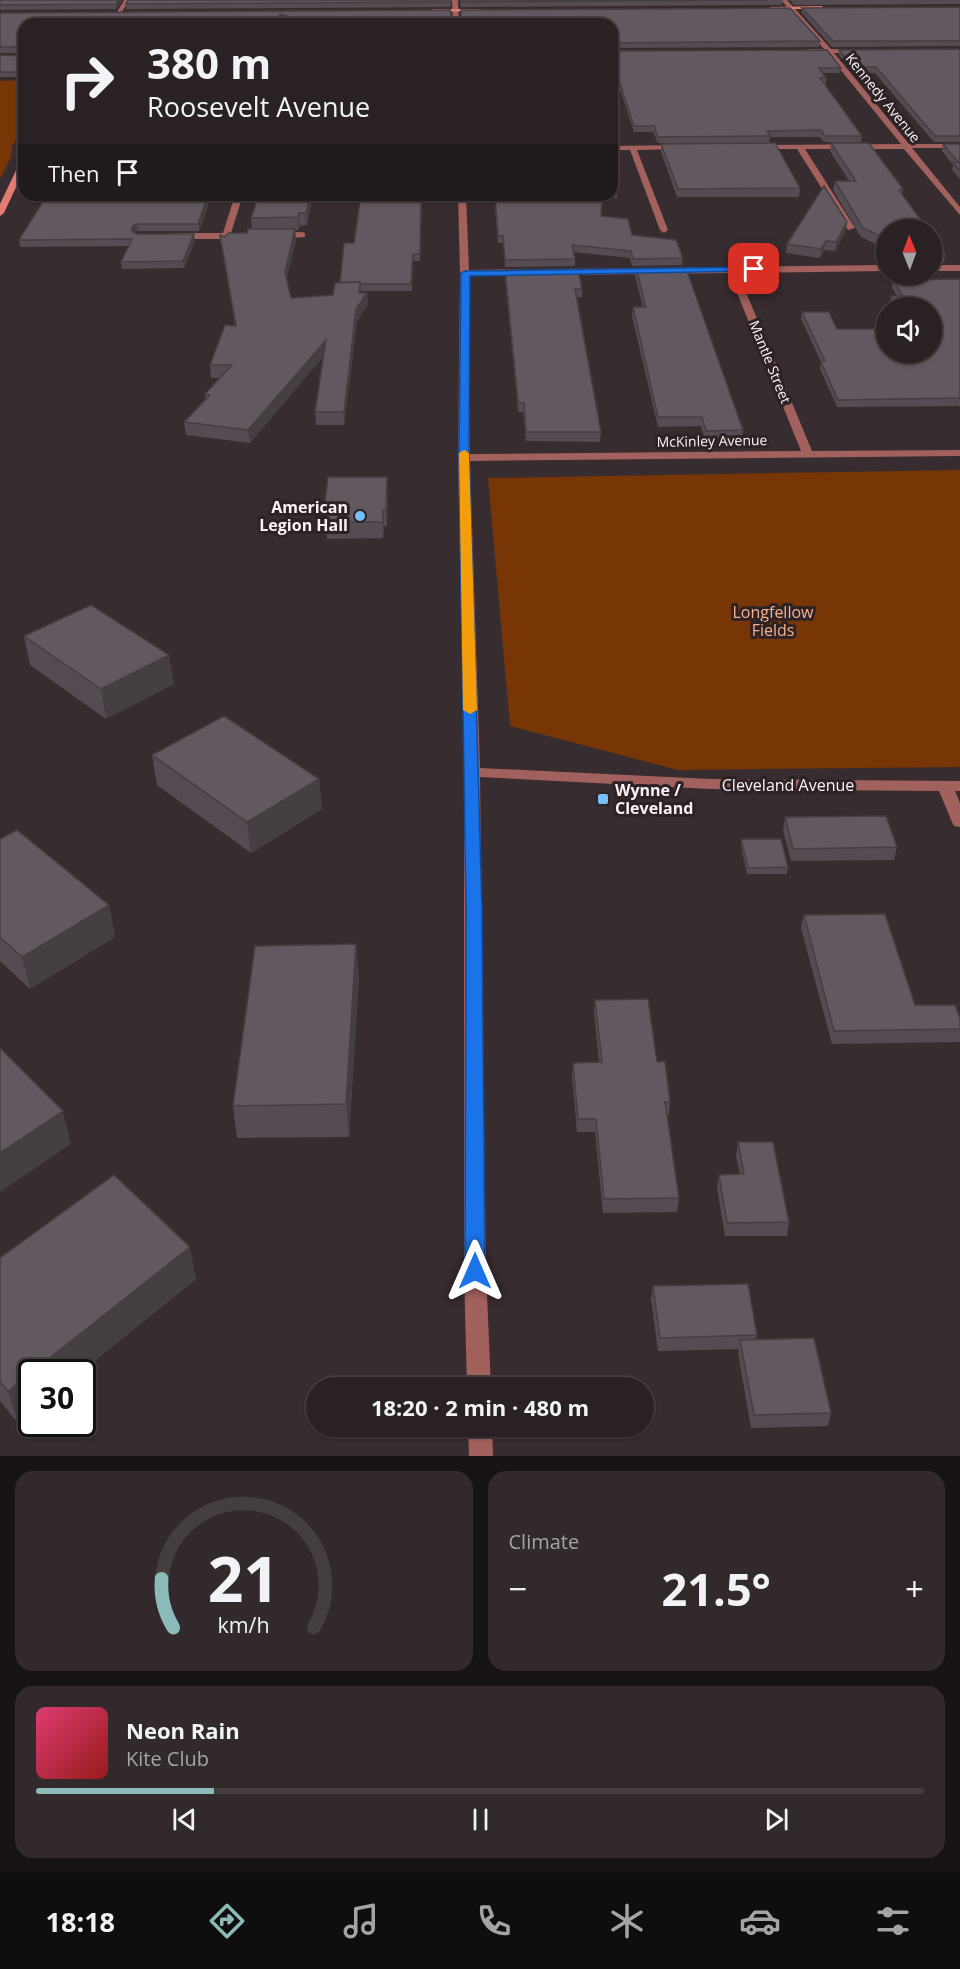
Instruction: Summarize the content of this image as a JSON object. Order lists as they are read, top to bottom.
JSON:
{
  "streets": {
    "street": [
      "Kennedy Avenue",
      "Mantle Street",
      "McKinley Avenue",
      "Cleveland Avenue"
    ]
  },
  "crossings": [
    ["Mantle Street", "McKinley Avenue"]
  ],
  "parks": ["Longfellow Fields"],
  "places": {
    "other": ["American Legion Hall"],
    "transit": ["Wynne / Cleveland"]
  },
  "north": "top",
  "page": {
    "turn": ["380 m", "Roosevelt Avenue"],
    "then": "Then",
    "limit": "30",
    "trip": "18:20 · 2 min · 480 m",
    "tile": "Climate",
    "heat": ["−", "21.5°", "+"],
    "song": ["Neon Rain", "Kite Club"],
    "tabs": "18:18",
    "gauge": ["21", "km/h"]
  }
}
